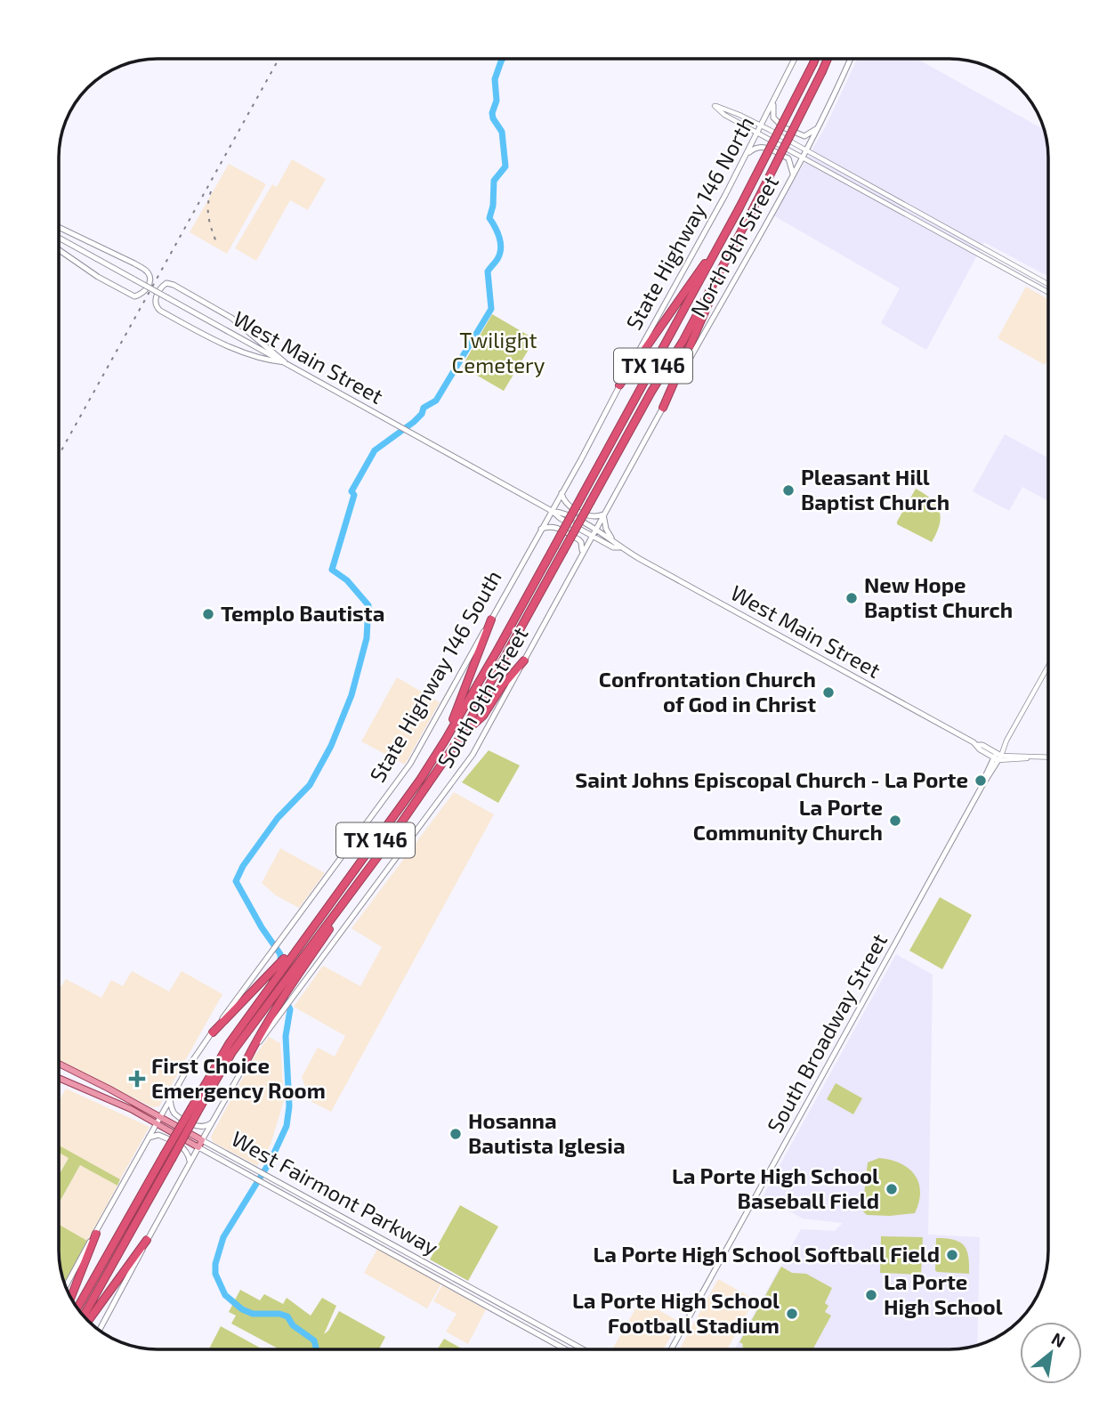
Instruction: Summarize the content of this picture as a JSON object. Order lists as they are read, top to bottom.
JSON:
{
  "streets": {
    "highway": ["TX 146"],
    "main road": [
      "State Highway 146 North",
      "North 9th Street",
      "West Main Street",
      "State Highway 146 South",
      "South 9th Street",
      "South Broadway Street",
      "West Fairmont Parkway"
    ]
  },
  "crossings": [
    ["State Highway 146 North", "West Main Street"],
    ["State Highway 146 North", "State Highway 146 South"],
    ["North 9th Street", "West Main Street"],
    ["North 9th Street", "South 9th Street"],
    ["West Main Street", "State Highway 146 South"],
    ["West Main Street", "South 9th Street"],
    ["West Main Street", "South Broadway Street"],
    ["State Highway 146 South", "West Fairmont Parkway"]
  ],
  "parks": ["Twilight Cemetery"],
  "places": {
    "other": [
      "Pleasant Hill Baptist Church",
      "New Hope Baptist Church",
      "Templo Bautista",
      "Confrontation Church of God in Christ",
      "Saint Johns Episcopal Church - La Porte",
      "La Porte Community Church",
      "Hosanna Bautista Iglesia",
      "La Porte High School Baseball Field",
      "La Porte High School Softball Field",
      "La Porte High School",
      "La Porte High School Football Stadium"
    ],
    "health": ["First Choice Emergency Room"]
  },
  "north": "top right"
}
